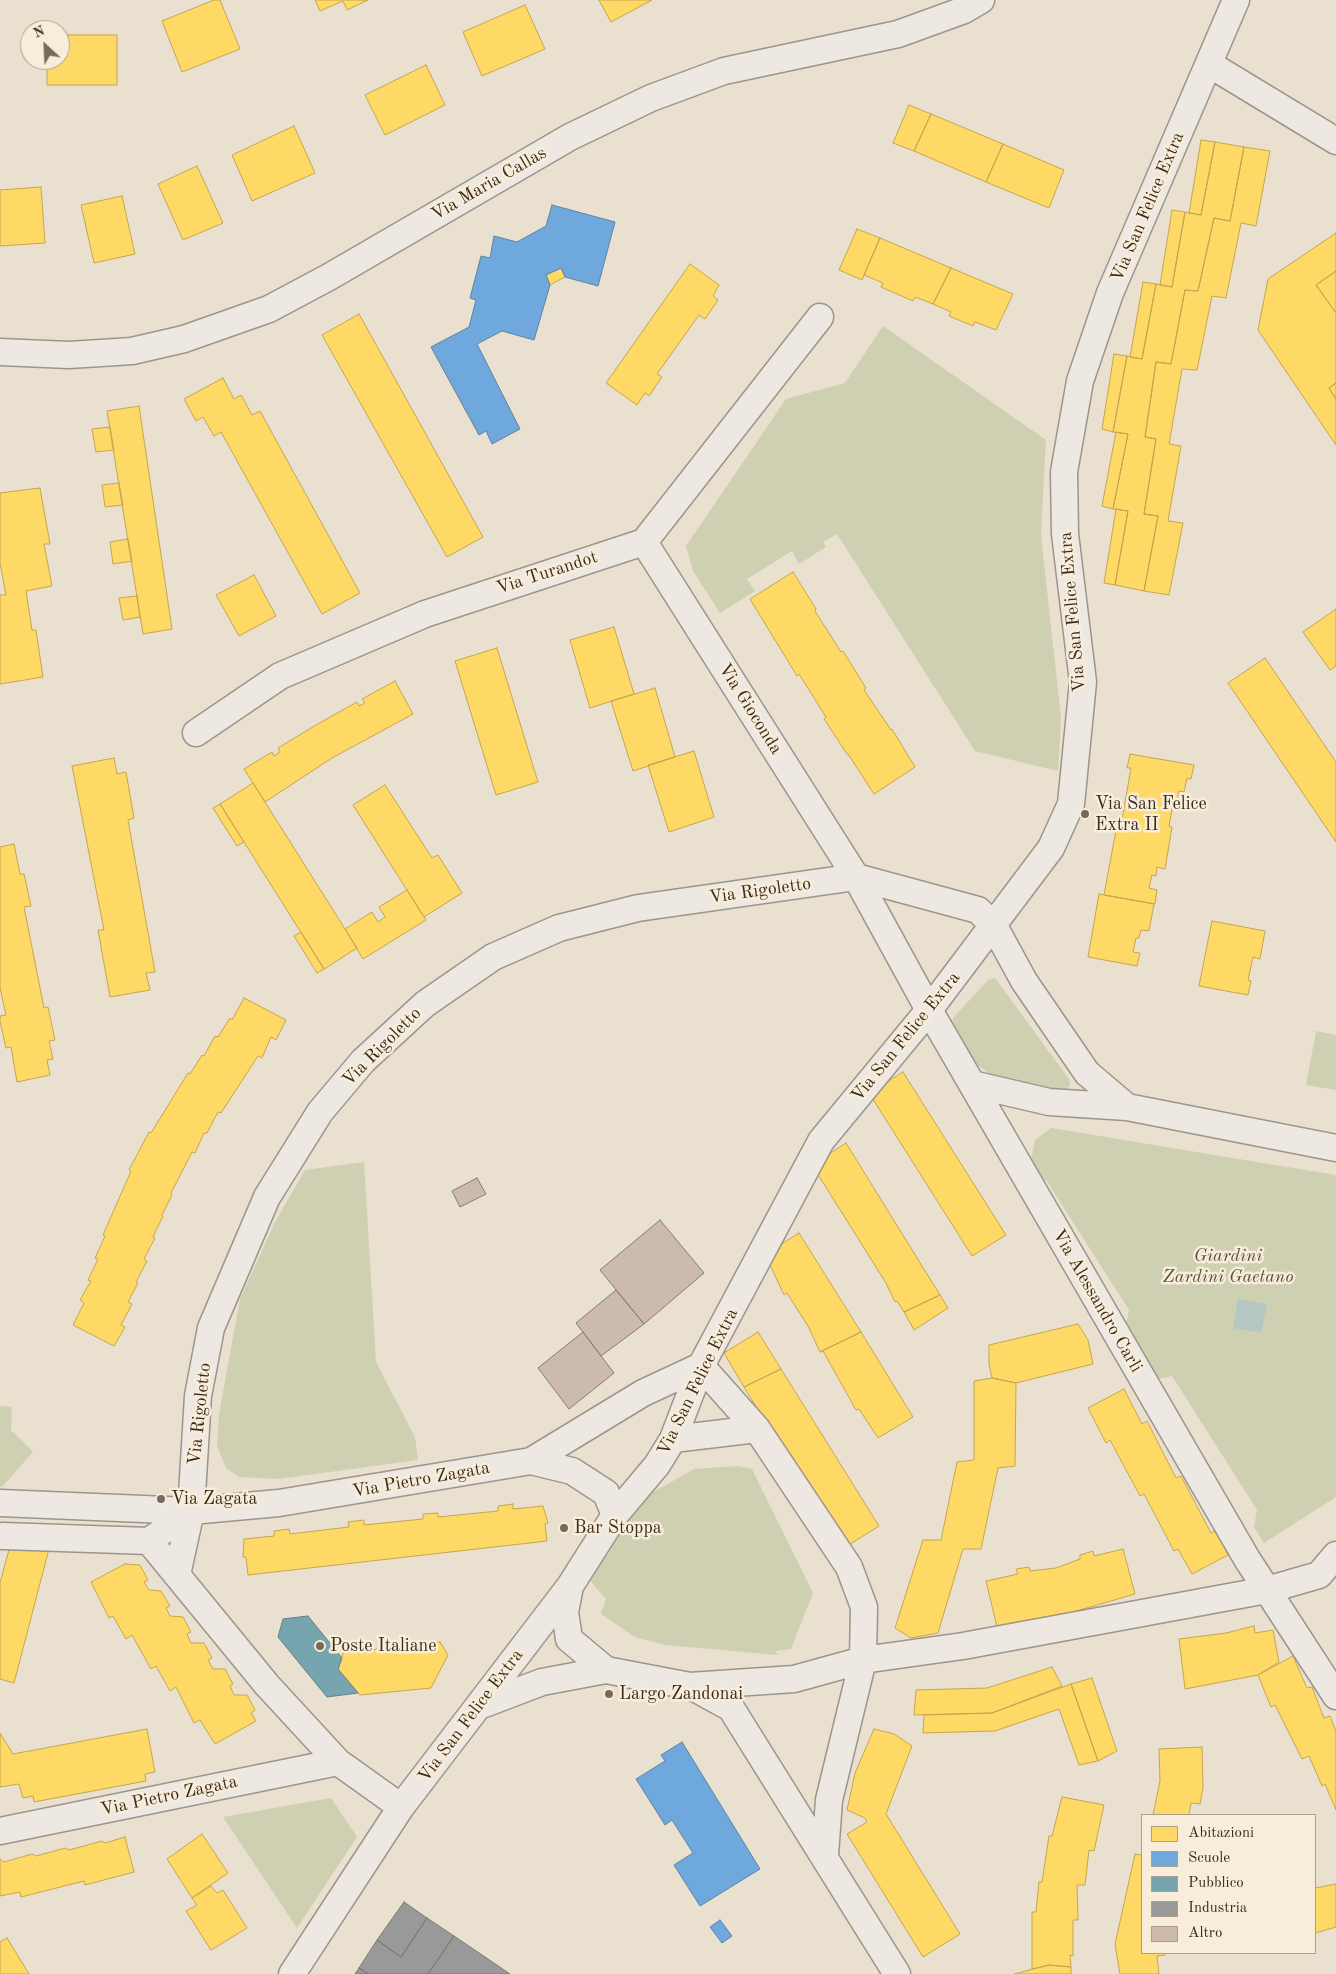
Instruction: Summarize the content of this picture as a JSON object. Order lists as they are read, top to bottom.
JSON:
{
  "streets": {
    "street": [
      "Via Maria Callas",
      "Via San Felice Extra",
      "Via Turandot",
      "Via Gioconda",
      "Via Rigoletto",
      "Via Alessandro Carli",
      "Via Pietro Zagata"
    ]
  },
  "crossings": [
    ["Via San Felice Extra", "Via Gioconda"],
    ["Via San Felice Extra", "Via Alessandro Carli"],
    ["Via San Felice Extra", "Via Pietro Zagata"],
    ["Via Turandot", "Via Gioconda"],
    ["Via Gioconda", "Via Rigoletto"],
    ["Via Gioconda", "Via Alessandro Carli"],
    ["Via Rigoletto", "Via Pietro Zagata"]
  ],
  "parks": ["Giardini Zardini Gaetano"],
  "places": [
    "Via San Felice Extra II",
    "Via Zagata",
    "Bar Stoppa",
    "Poste Italiane",
    "Largo Zandonai"
  ],
  "legend": [
    "Abitazioni",
    "Scuole",
    "Pubblico",
    "Industria",
    "Altro"
  ],
  "north": "top left"
}
